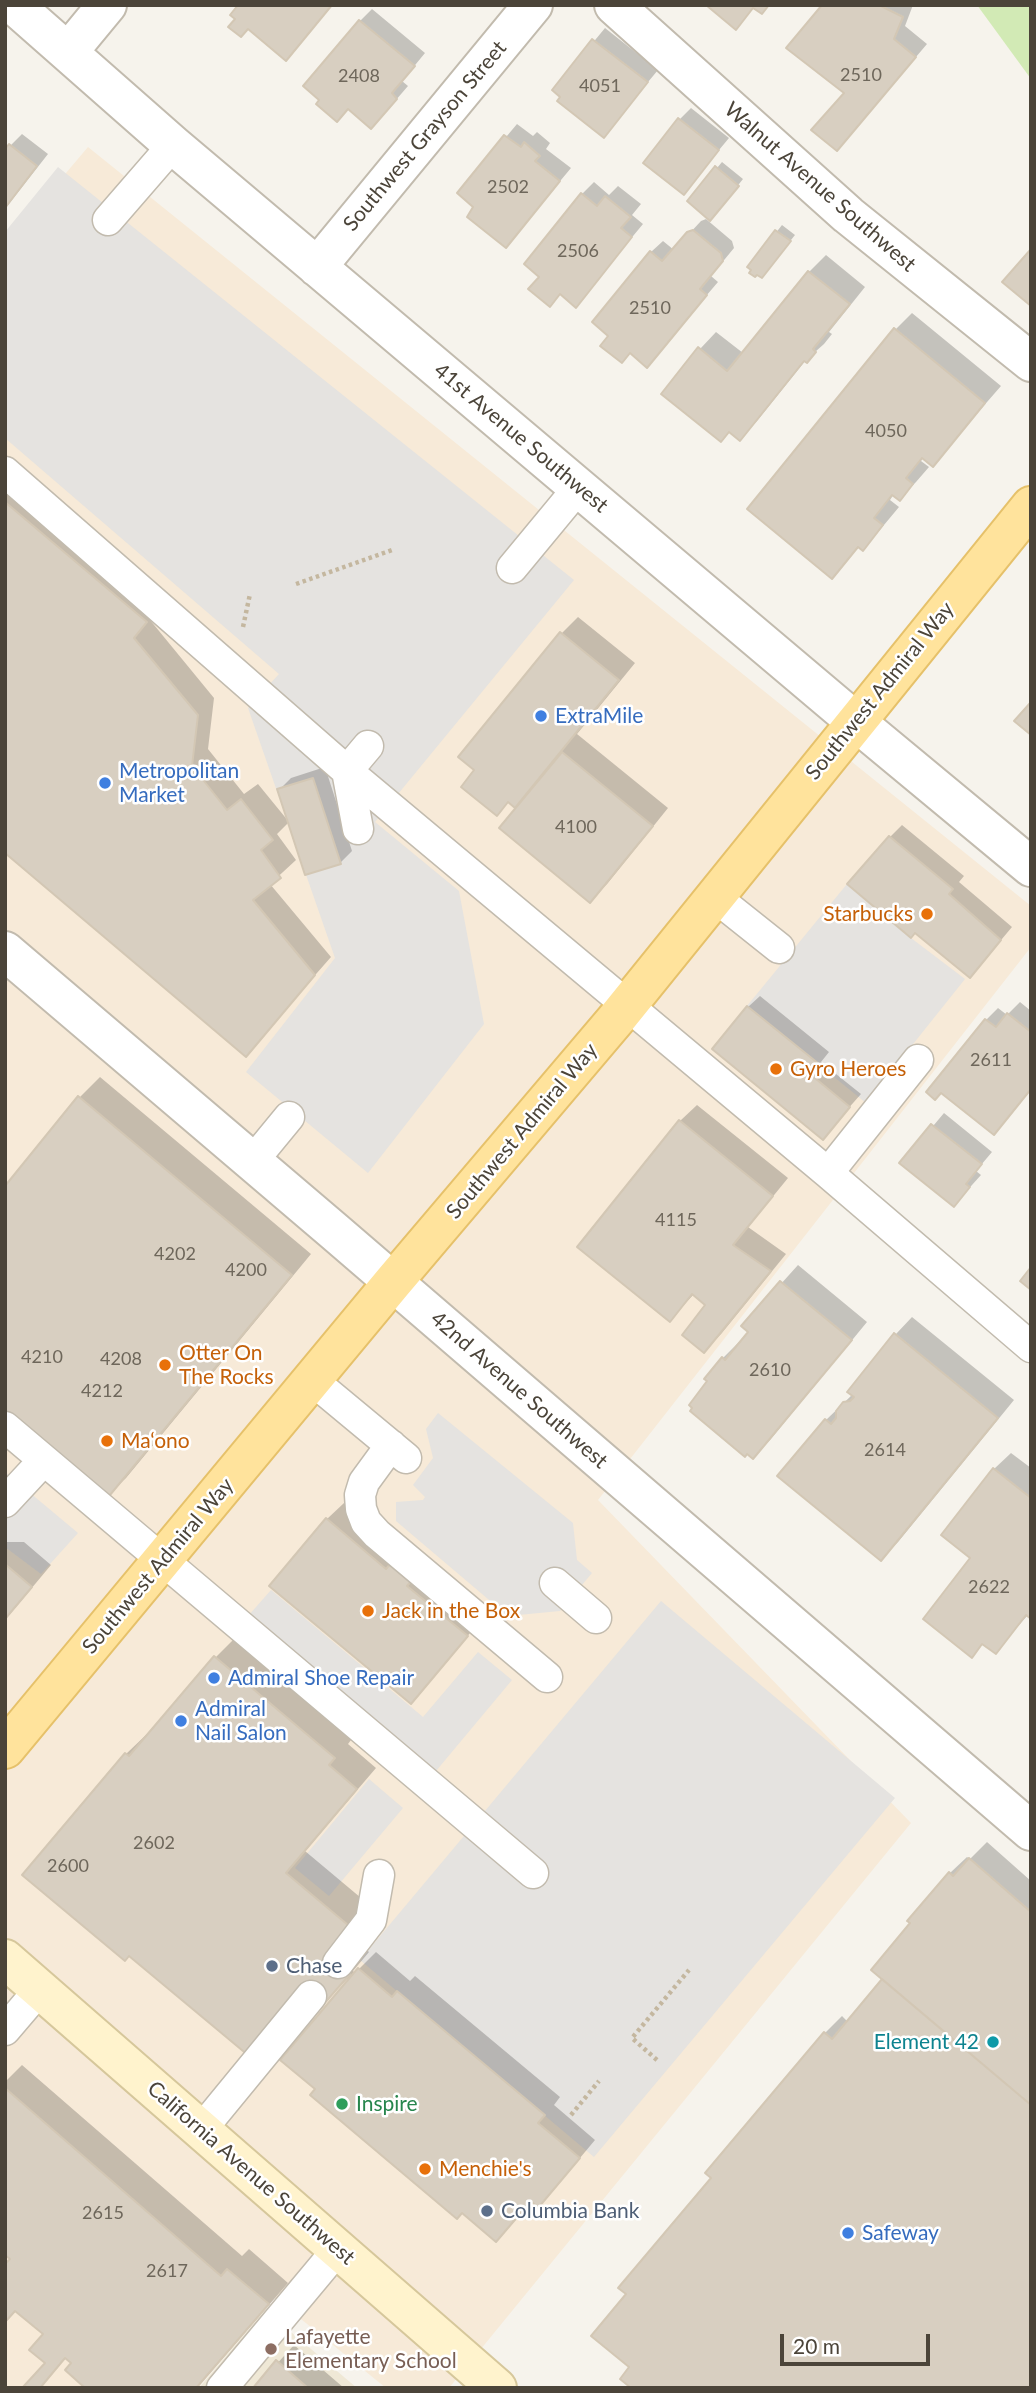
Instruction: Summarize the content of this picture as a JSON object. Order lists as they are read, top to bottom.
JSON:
{
  "streets": {
    "main road": ["Southwest Admiral Way", "California Avenue Southwest"],
    "street": [
      "Southwest Grayson Street",
      "Walnut Avenue Southwest",
      "41st Avenue Southwest",
      "42nd Avenue Southwest"
    ]
  },
  "crossings": [
    ["Southwest Grayson Street", "41st Avenue Southwest"],
    ["41st Avenue Southwest", "Southwest Admiral Way"],
    ["Southwest Admiral Way", "42nd Avenue Southwest"]
  ],
  "places": [
    "ExtraMile",
    "Metropolitan Market",
    "Starbucks",
    "Gyro Heroes",
    "Otter On The Rocks",
    "Ma‘ono",
    "Jack in the Box",
    "Admiral Shoe Repair",
    "Admiral Nail Salon",
    "Chase",
    "Element 42",
    "Inspire",
    "Menchie's",
    "Columbia Bank",
    "Safeway",
    "Lafayette Elementary School"
  ],
  "house_numbers": [
    "2510",
    "2408",
    "4051",
    "2502",
    "2506",
    "2510",
    "4050",
    "4100",
    "2611",
    "4115",
    "4202",
    "4200",
    "4210",
    "4208",
    "2610",
    "4212",
    "2614",
    "2622",
    "2602",
    "2600",
    "2615",
    "2617"
  ],
  "scale_bar": "20 m"
}
